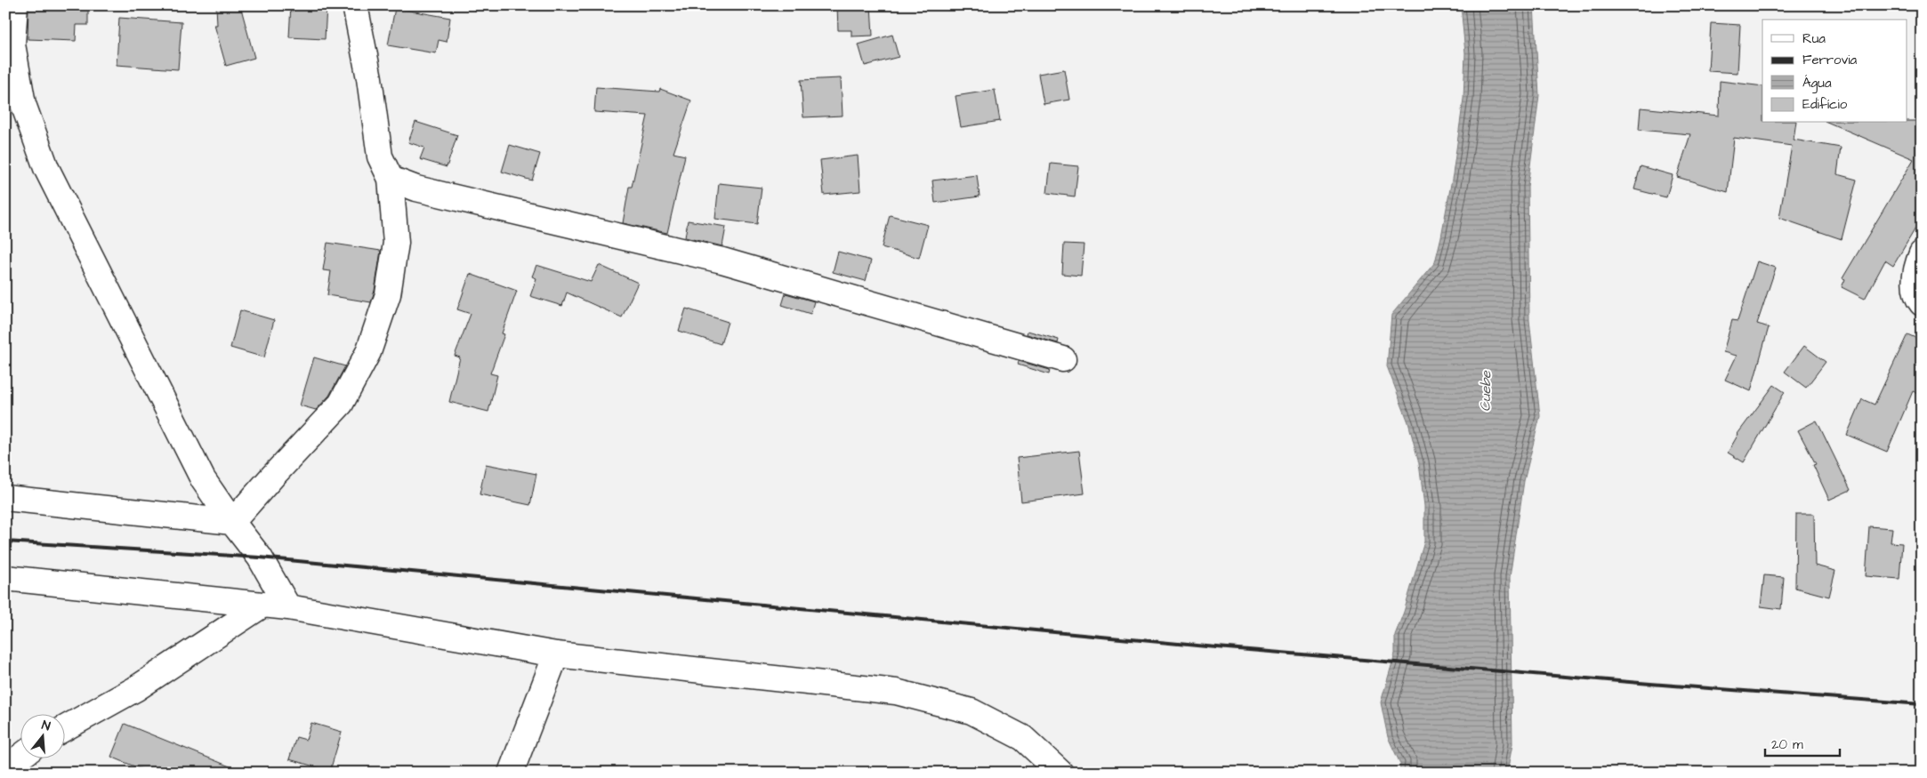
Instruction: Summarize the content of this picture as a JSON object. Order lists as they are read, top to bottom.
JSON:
{
  "water": ["Cuebe"],
  "legend": [
    "Rua",
    "Ferrovia",
    "Água",
    "Edifício"
  ],
  "scale_bar": "20 m",
  "north": "top"
}
